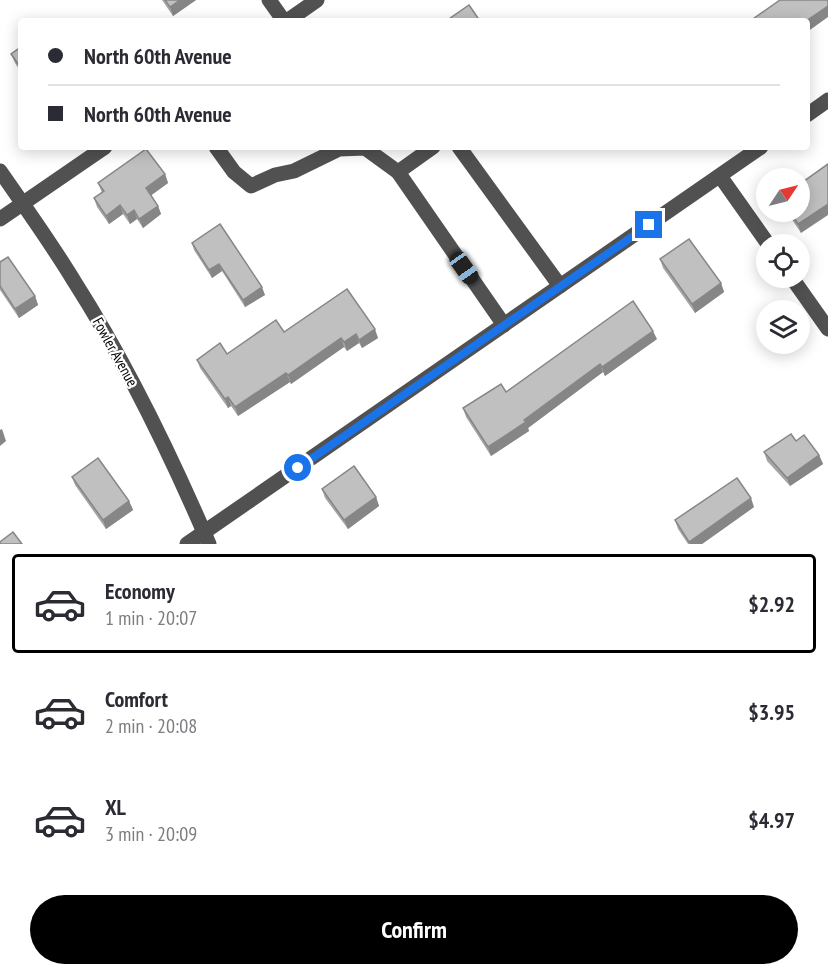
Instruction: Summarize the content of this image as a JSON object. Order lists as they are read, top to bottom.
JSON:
{
  "streets": {
    "street": ["Fowler Avenue"]
  },
  "north": "top right",
  "page": {
    "banner": ["North 60th Avenue", "North 60th Avenue"],
    "list": [
      {
        "name": "Economy",
        "note": "1 min · 20:07",
        "value": "$2.92"
      },
      {
        "name": "Comfort",
        "note": "2 min · 20:08",
        "value": "$3.95"
      },
      {
        "name": "XL",
        "note": "3 min · 20:09",
        "value": "$4.97"
      }
    ],
    "buttons": "Confirm"
  }
}
